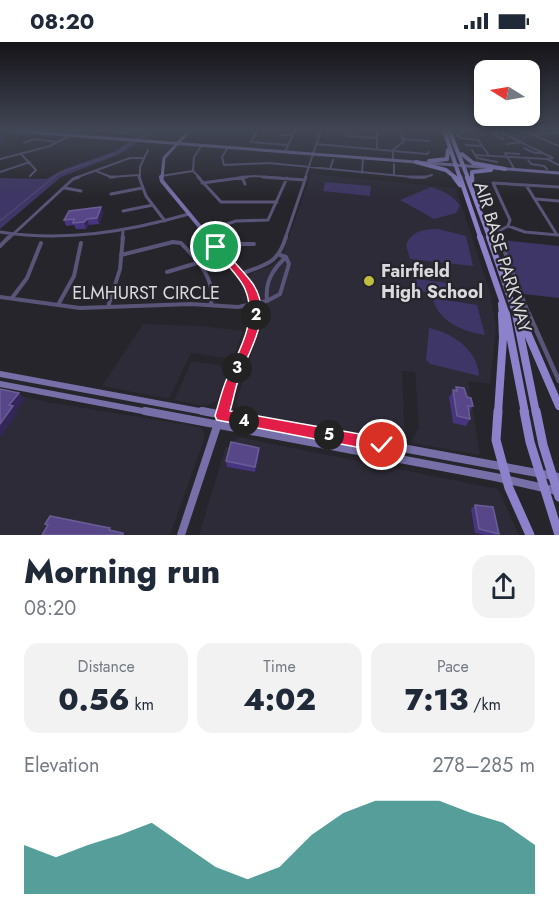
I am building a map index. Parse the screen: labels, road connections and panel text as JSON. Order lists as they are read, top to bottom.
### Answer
{
  "streets": {
    "main road": ["AIR BASE PARKWAY"],
    "street": ["ELMHURST CIRCLE"]
  },
  "places": ["Fairfield High School"],
  "north": "left",
  "page": {
    "status": "08:20",
    "pins": [
      "2",
      "3",
      "4",
      "5"
    ],
    "heading": ["Morning run", "08:20"],
    "stats": [
      ["Distance", "0.56 km"],
      ["Time", "4:02"],
      ["Pace", "7:13 /km"]
    ],
    "chart": ["Elevation", "278–285 m"]
  }
}
